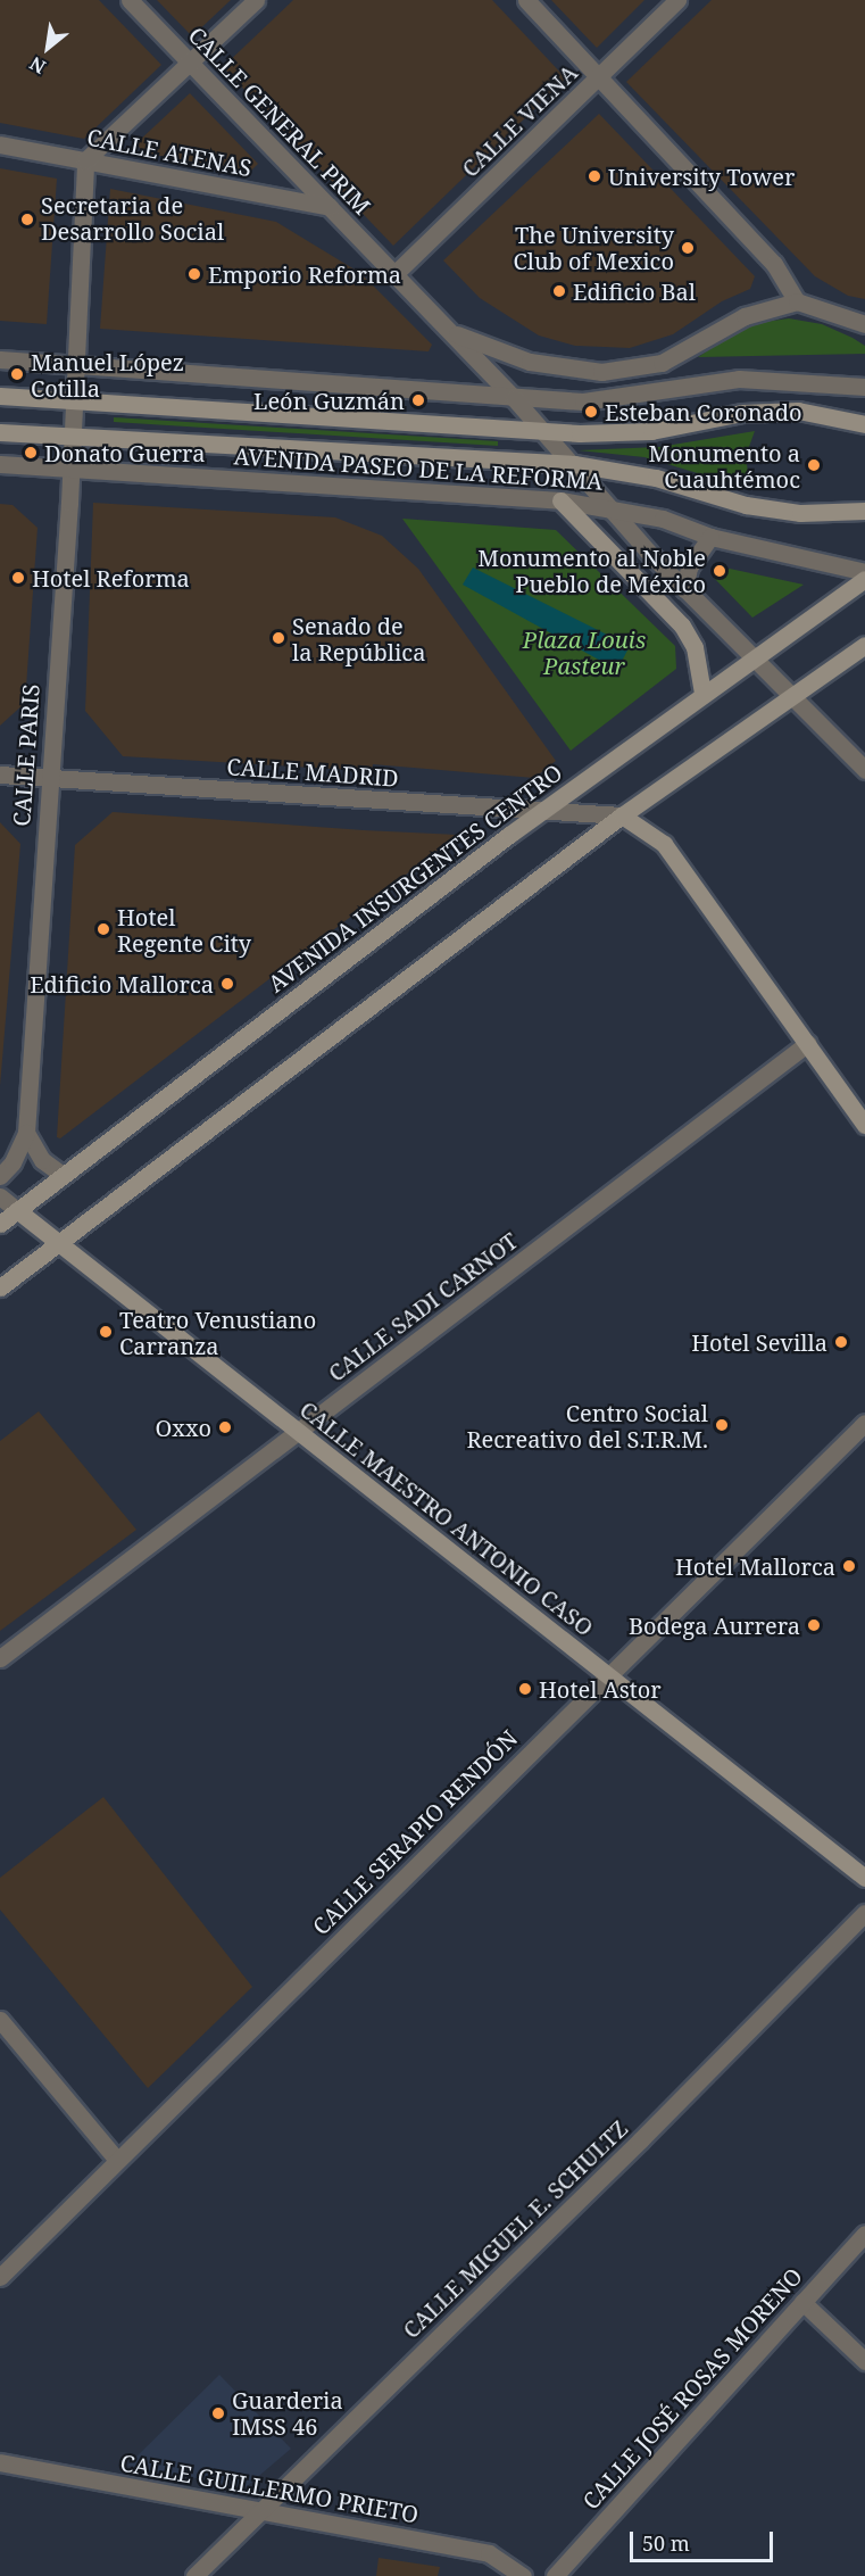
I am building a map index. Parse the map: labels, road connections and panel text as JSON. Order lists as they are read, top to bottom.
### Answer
{
  "streets": {
    "main road": ["AVENIDA PASEO DE LA REFORMA", "AVENIDA INSURGENTES CENTRO", "CALLE MAESTRO ANTONIO CASO"],
    "street": [
      "CALLE GENERAL PRIM",
      "CALLE VIENA",
      "CALLE ATENAS",
      "CALLE PARIS",
      "CALLE MADRID",
      "CALLE SADI CARNOT",
      "CALLE SERAPIO RENDÓN",
      "CALLE MIGUEL E. SCHULTZ",
      "CALLE JOSÉ ROSAS MORENO",
      "CALLE GUILLERMO PRIETO"
    ]
  },
  "crossings": [
    ["CALLE GENERAL PRIM", "CALLE VIENA"],
    ["CALLE GENERAL PRIM", "CALLE ATENAS"],
    ["CALLE GENERAL PRIM", "AVENIDA PASEO DE LA REFORMA"],
    ["CALLE GENERAL PRIM", "AVENIDA INSURGENTES CENTRO"],
    ["CALLE ATENAS", "CALLE PARIS"],
    ["AVENIDA PASEO DE LA REFORMA", "CALLE PARIS"],
    ["CALLE PARIS", "CALLE MADRID"],
    ["CALLE MADRID", "AVENIDA INSURGENTES CENTRO"],
    ["AVENIDA INSURGENTES CENTRO", "CALLE MAESTRO ANTONIO CASO"],
    ["CALLE SADI CARNOT", "CALLE MAESTRO ANTONIO CASO"],
    ["CALLE MAESTRO ANTONIO CASO", "CALLE SERAPIO RENDÓN"],
    ["CALLE MIGUEL E. SCHULTZ", "CALLE GUILLERMO PRIETO"]
  ],
  "parks": ["Plaza Louis Pasteur"],
  "places": [
    "University Tower",
    "Secretaria de Desarrollo Social",
    "The University Club of Mexico",
    "Emporio Reforma",
    "Edificio Bal",
    "Manuel López Cotilla",
    "León Guzmán",
    "Esteban Coronado",
    "Donato Guerra",
    "Monumento a Cuauhtémoc",
    "Monumento al Noble Pueblo de México",
    "Hotel Reforma",
    "Senado de la República",
    "Hotel Regente City",
    "Edificio Mallorca",
    "Teatro Venustiano Carranza",
    "Hotel Sevilla",
    "Centro Social Recreativo del S.T.R.M.",
    "Oxxo",
    "Hotel Mallorca",
    "Bodega Aurrera",
    "Hotel Astor",
    "Guarderia IMSS 46"
  ],
  "scale_bar": "50 m",
  "north": "bottom left"
}
